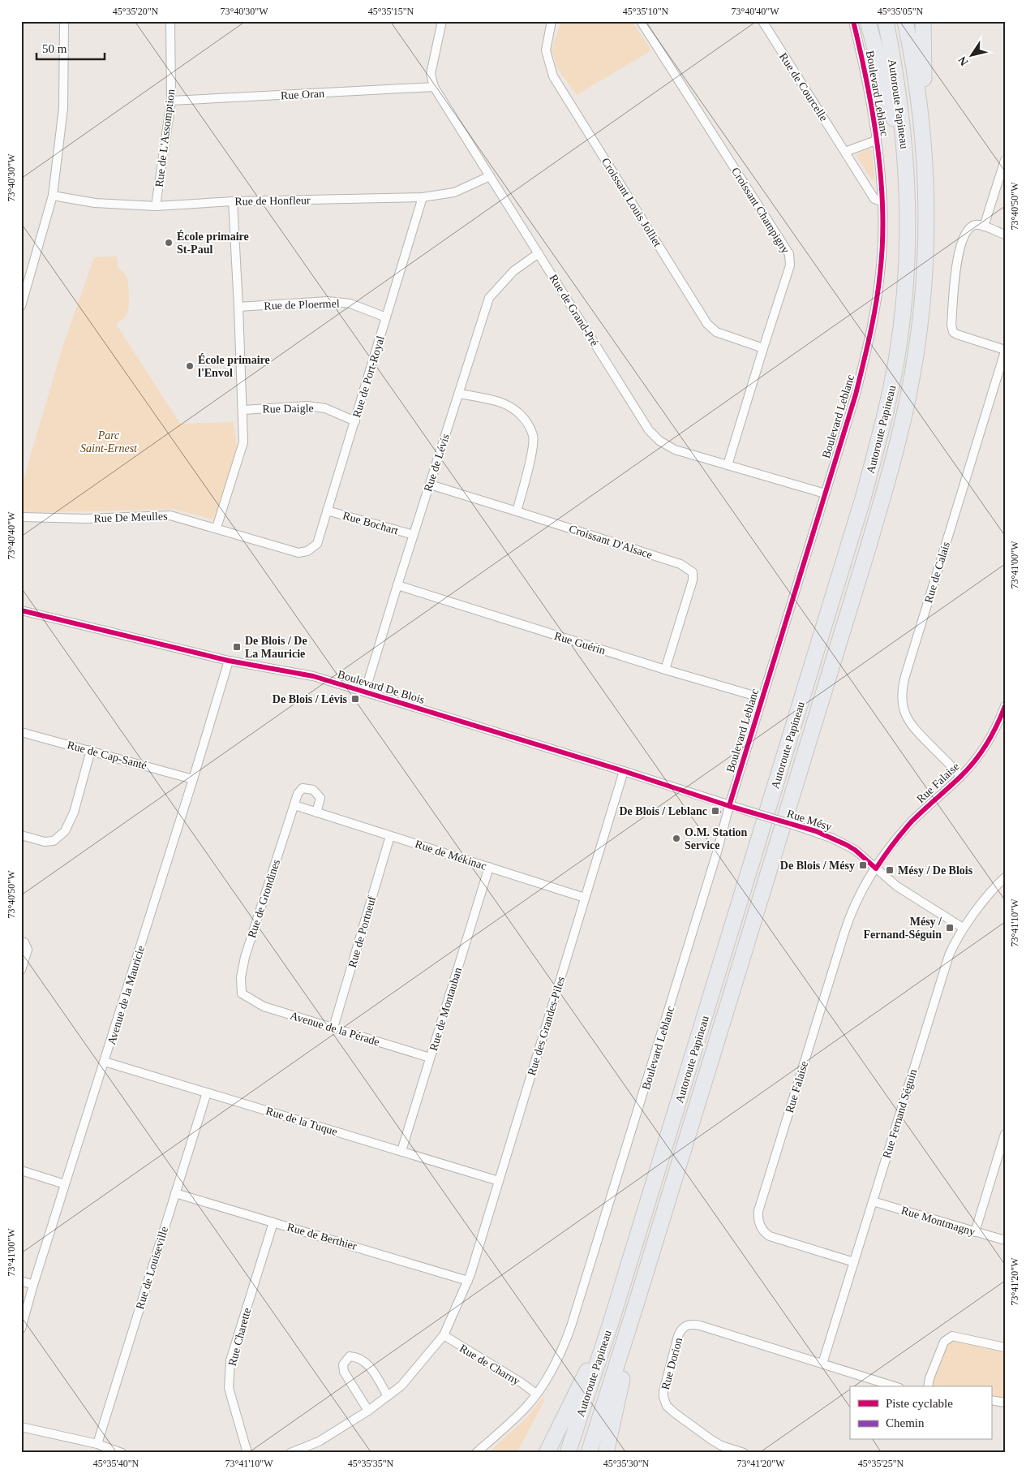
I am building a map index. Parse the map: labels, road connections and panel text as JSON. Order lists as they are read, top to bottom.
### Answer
{
  "streets": {
    "highway": ["Autoroute Papineau"],
    "street": [
      "Rue de Courcelle",
      "Boulevard Leblanc",
      "Rue Oran",
      "Rue de L'Assomption",
      "Rue de Honfleur",
      "Croissant Louis Jolliet",
      "Croissant Champigny",
      "Rue de Ploermel",
      "Rue de Grand-Pré",
      "Rue de Port-Royal",
      "Rue Daigle",
      "Rue de Lévis",
      "Rue De Meulles",
      "Rue Bochart",
      "Croissant D'Alsace",
      "Rue de Calais",
      "Rue Guérin",
      "Boulevard De Blois",
      "Rue de Cap-Santé",
      "Rue Falaise",
      "Rue Mésy",
      "Rue de Mékinac",
      "Rue de Grondines",
      "Rue de Portneuf",
      "Avenue de la Mauricie",
      "Rue de Montauban",
      "Rue des Grandes-Piles",
      "Avenue de la Pérade",
      "Rue Fernand Séguin",
      "Rue de la Tuque",
      "Rue Montmagny",
      "Rue de Berthier",
      "Rue de Louiseville",
      "Rue Charette",
      "Rue Dorion",
      "Rue de Charny"
    ]
  },
  "crossings": [
    ["Rue de Courcelle", "Boulevard Leblanc"],
    ["Boulevard Leblanc", "Rue de Grand-Pré"],
    ["Boulevard Leblanc", "Rue Guérin"],
    ["Boulevard Leblanc", "Boulevard De Blois"],
    ["Boulevard Leblanc", "Rue Mésy"],
    ["Boulevard Leblanc", "Rue de Charny"],
    ["Rue Oran", "Rue de L'Assomption"],
    ["Rue Oran", "Rue de Grand-Pré"],
    ["Rue de L'Assomption", "Rue de Honfleur"],
    ["Rue de Honfleur", "Rue de Grand-Pré"],
    ["Rue de Honfleur", "Rue de Port-Royal"],
    ["Croissant Louis Jolliet", "Croissant Champigny"],
    ["Croissant Champigny", "Rue de Grand-Pré"],
    ["Rue de Ploermel", "Rue de Port-Royal"],
    ["Rue de Grand-Pré", "Rue de Lévis"],
    ["Rue de Port-Royal", "Rue Daigle"],
    ["Rue de Port-Royal", "Rue De Meulles"],
    ["Rue de Port-Royal", "Rue Bochart"],
    ["Rue de Lévis", "Rue Bochart"],
    ["Rue de Lévis", "Croissant D'Alsace"],
    ["Rue de Lévis", "Rue Guérin"],
    ["Rue de Lévis", "Boulevard De Blois"],
    ["Croissant D'Alsace", "Rue Guérin"],
    ["Rue de Calais", "Rue Falaise"],
    ["Boulevard De Blois", "Rue Mésy"],
    ["Boulevard De Blois", "Avenue de la Mauricie"],
    ["Boulevard De Blois", "Rue des Grandes-Piles"],
    ["Rue de Cap-Santé", "Avenue de la Mauricie"],
    ["Rue Falaise", "Rue Mésy"],
    ["Rue Falaise", "Rue Fernand Séguin"],
    ["Rue Mésy", "Rue Fernand Séguin"],
    ["Rue de Mékinac", "Rue de Grondines"],
    ["Rue de Mékinac", "Rue de Portneuf"],
    ["Rue de Mékinac", "Rue de Montauban"],
    ["Rue de Mékinac", "Rue des Grandes-Piles"],
    ["Rue de Grondines", "Avenue de la Pérade"],
    ["Rue de Portneuf", "Avenue de la Pérade"],
    ["Avenue de la Mauricie", "Rue de la Tuque"],
    ["Rue de Montauban", "Avenue de la Pérade"],
    ["Rue de Montauban", "Rue de la Tuque"],
    ["Rue des Grandes-Piles", "Rue de la Tuque"],
    ["Rue des Grandes-Piles", "Rue de Berthier"],
    ["Rue des Grandes-Piles", "Rue de Charny"],
    ["Rue Fernand Séguin", "Rue Montmagny"],
    ["Rue Fernand Séguin", "Rue Dorion"],
    ["Rue de la Tuque", "Rue de Louiseville"],
    ["Rue de Berthier", "Rue de Louiseville"],
    ["Rue de Berthier", "Rue Charette"]
  ],
  "parks": ["Parc Saint-Ernest"],
  "places": {
    "other": ["École primaire St-Paul", "École primaire l'Envol", "O.M. Station Service"],
    "transit": [
      "De Blois / De La Mauricie",
      "De Blois / Lévis",
      "De Blois / Leblanc",
      "De Blois / Mésy",
      "Mésy / De Blois",
      "Mésy / Fernand-Séguin"
    ]
  },
  "legend": ["Piste cyclable", "Chemin"],
  "scale_bar": "50 m",
  "north": "bottom left",
  "coordinates": [
    "45°35'20\"N",
    "73°40'30\"W",
    "45°35'15\"N",
    "45°35'10\"N",
    "73°40'40\"W",
    "45°35'05\"N",
    "73°40'50\"W",
    "73°41'00\"W",
    "73°41'10\"W",
    "73°41'20\"W",
    "45°35'40\"N",
    "45°35'35\"N",
    "45°35'30\"N",
    "45°35'25\"N"
  ]
}
